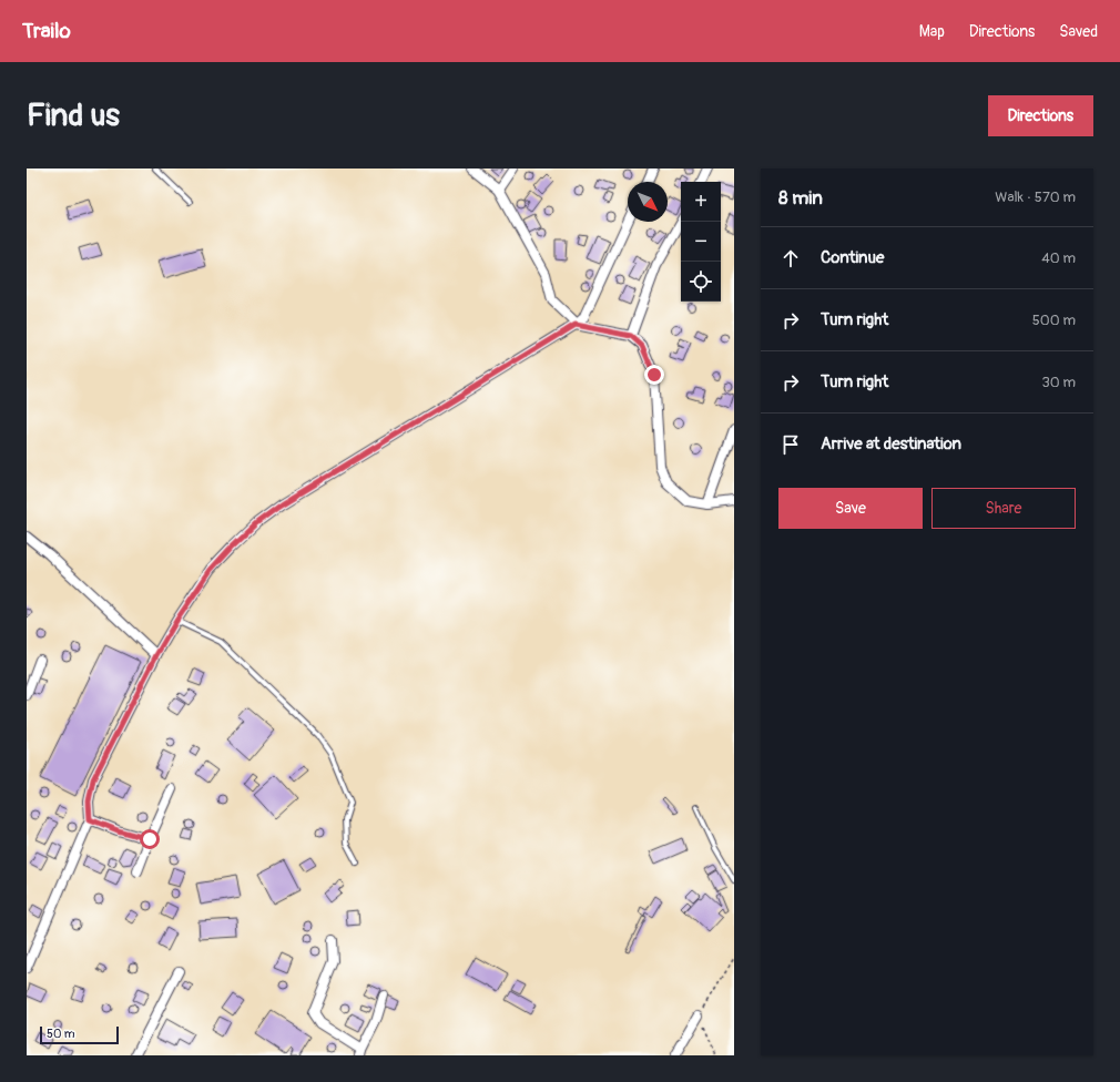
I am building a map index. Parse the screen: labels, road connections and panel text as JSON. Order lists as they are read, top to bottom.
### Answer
{
  "scale_bar": "50 m",
  "north": "bottom right",
  "page": {
    "header": "Trailo",
    "nav": ["Map", "Directions", "Saved"],
    "buttons": [
      "Directions",
      ["Save", "Share"]
    ],
    "title": "Find us",
    "heading": ["8 min", "Walk · 570 m"],
    "map_buttons": ["+", "−"],
    "list": [
      ["Continue", "40 m"],
      ["Turn right", "500 m"],
      ["Turn right", "30 m"],
      "Arrive at destination"
    ],
    "scale": "50 m"
  }
}
